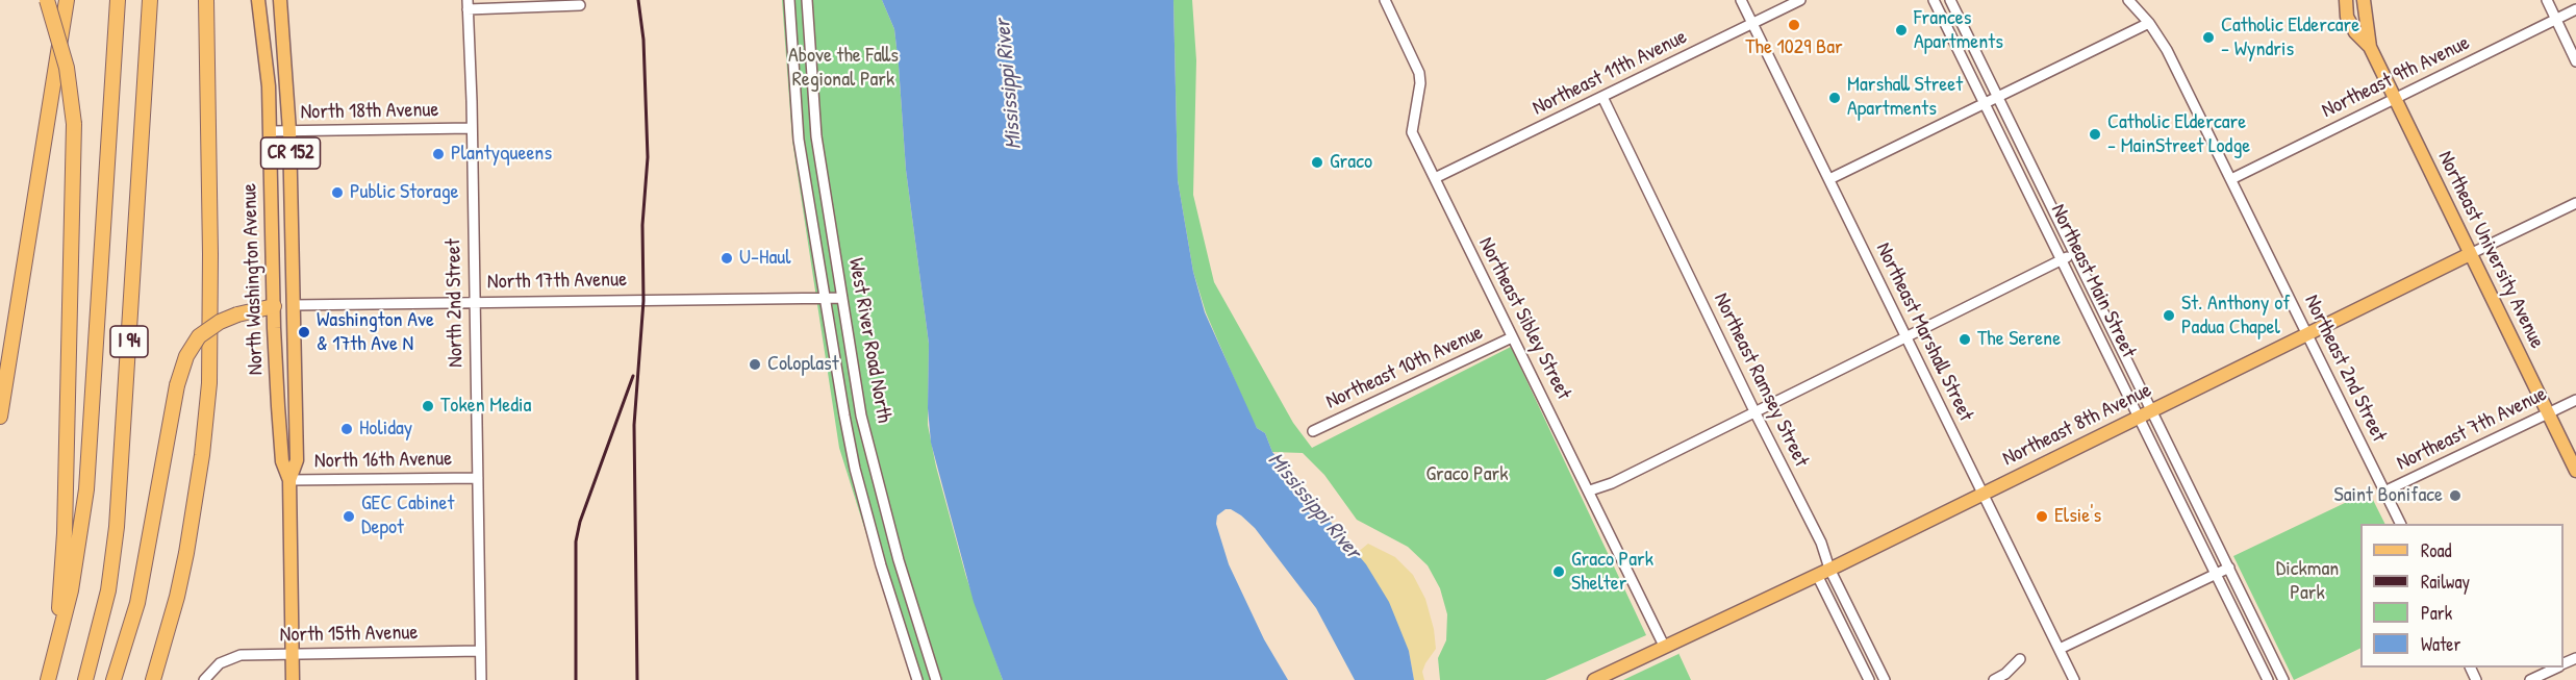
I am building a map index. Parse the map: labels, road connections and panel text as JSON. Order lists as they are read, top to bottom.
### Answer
{
  "streets": {
    "highway": ["I 94"],
    "main road": [
      "CR 152",
      "Northeast University Avenue",
      "North Washington Avenue",
      "North 17th Avenue",
      "Northeast 8th Avenue"
    ],
    "street": [
      "Northeast 11th Avenue",
      "Northeast 9th Avenue",
      "North 18th Avenue",
      "Northeast Main Street",
      "North 2nd Street",
      "Northeast Sibley Street",
      "Northeast Marshall Street",
      "West River Road North",
      "Northeast 10th Avenue",
      "Northeast 2nd Street",
      "Northeast Ramsey Street",
      "Northeast 7th Avenue",
      "North 16th Avenue",
      "North 15th Avenue"
    ]
  },
  "crossings": [
    ["Northeast 11th Avenue", "Northeast Sibley Street"],
    ["Northeast 11th Avenue", "Northeast Marshall Street"],
    ["Northeast 11th Avenue", "Northeast Ramsey Street"],
    ["Northeast 9th Avenue", "Northeast University Avenue"],
    ["Northeast 9th Avenue", "Northeast 2nd Street"],
    ["North 18th Avenue", "North Washington Avenue"],
    ["North 18th Avenue", "North 2nd Street"],
    ["Northeast University Avenue", "Northeast 8th Avenue"],
    ["Northeast University Avenue", "Northeast 7th Avenue"],
    ["North Washington Avenue", "North 17th Avenue"],
    ["North Washington Avenue", "North 16th Avenue"],
    ["North Washington Avenue", "North 15th Avenue"],
    ["North 17th Avenue", "North 2nd Street"],
    ["North 17th Avenue", "West River Road North"],
    ["Northeast Main Street", "Northeast 8th Avenue"],
    ["North 2nd Street", "North 16th Avenue"],
    ["North 2nd Street", "North 15th Avenue"],
    ["Northeast Sibley Street", "Northeast 10th Avenue"],
    ["Northeast Sibley Street", "Northeast 8th Avenue"],
    ["Northeast Marshall Street", "Northeast 8th Avenue"],
    ["Northeast 2nd Street", "Northeast 8th Avenue"],
    ["Northeast 2nd Street", "Northeast 7th Avenue"],
    ["Northeast Ramsey Street", "Northeast 8th Avenue"]
  ],
  "water": ["Mississippi River"],
  "parks": ["Above the Falls Regional Park", "Graco Park", "Dickman Park"],
  "places": [
    "The 1029 Bar",
    "Frances Apartments",
    "Catholic Eldercare - Wyndris",
    "Marshall Street Apartments",
    "Catholic Eldercare - MainStreet Lodge",
    "Plantyqueens",
    "Graco",
    "Public Storage",
    "U-Haul",
    "St. Anthony of Padua Chapel",
    "Washington Ave & 17th Ave N",
    "The Serene",
    "Coloplast",
    "Token Media",
    "Holiday",
    "Saint Boniface",
    "GEC Cabinet Depot",
    "Elsie's",
    "Graco Park Shelter"
  ],
  "legend": [
    "Road",
    "Railway",
    "Park",
    "Water"
  ]
}
